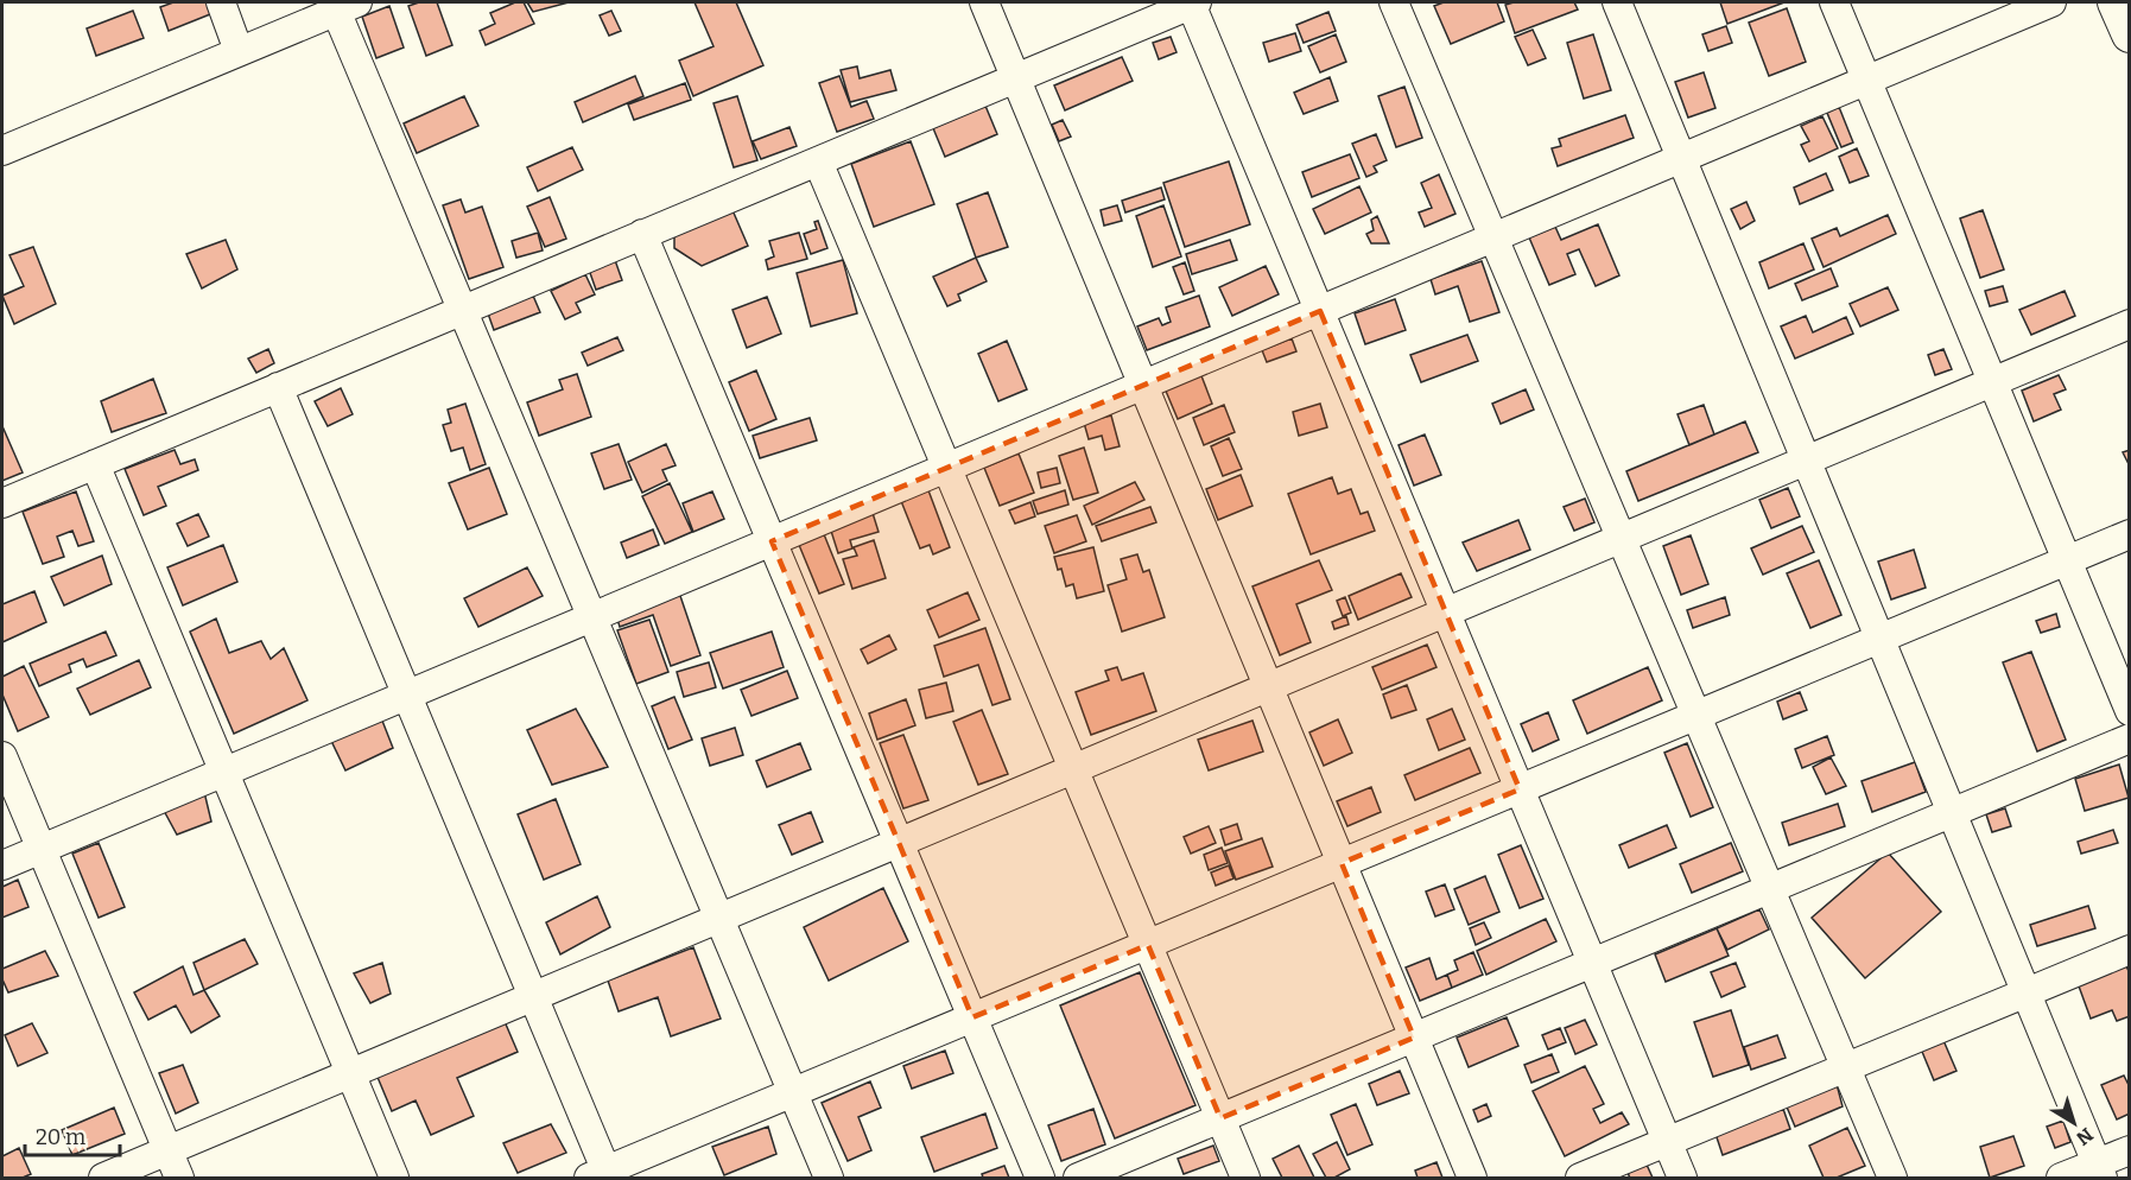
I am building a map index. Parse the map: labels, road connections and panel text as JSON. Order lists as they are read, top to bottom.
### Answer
{
  "scale_bar": "20 m",
  "north": "bottom right"
}
